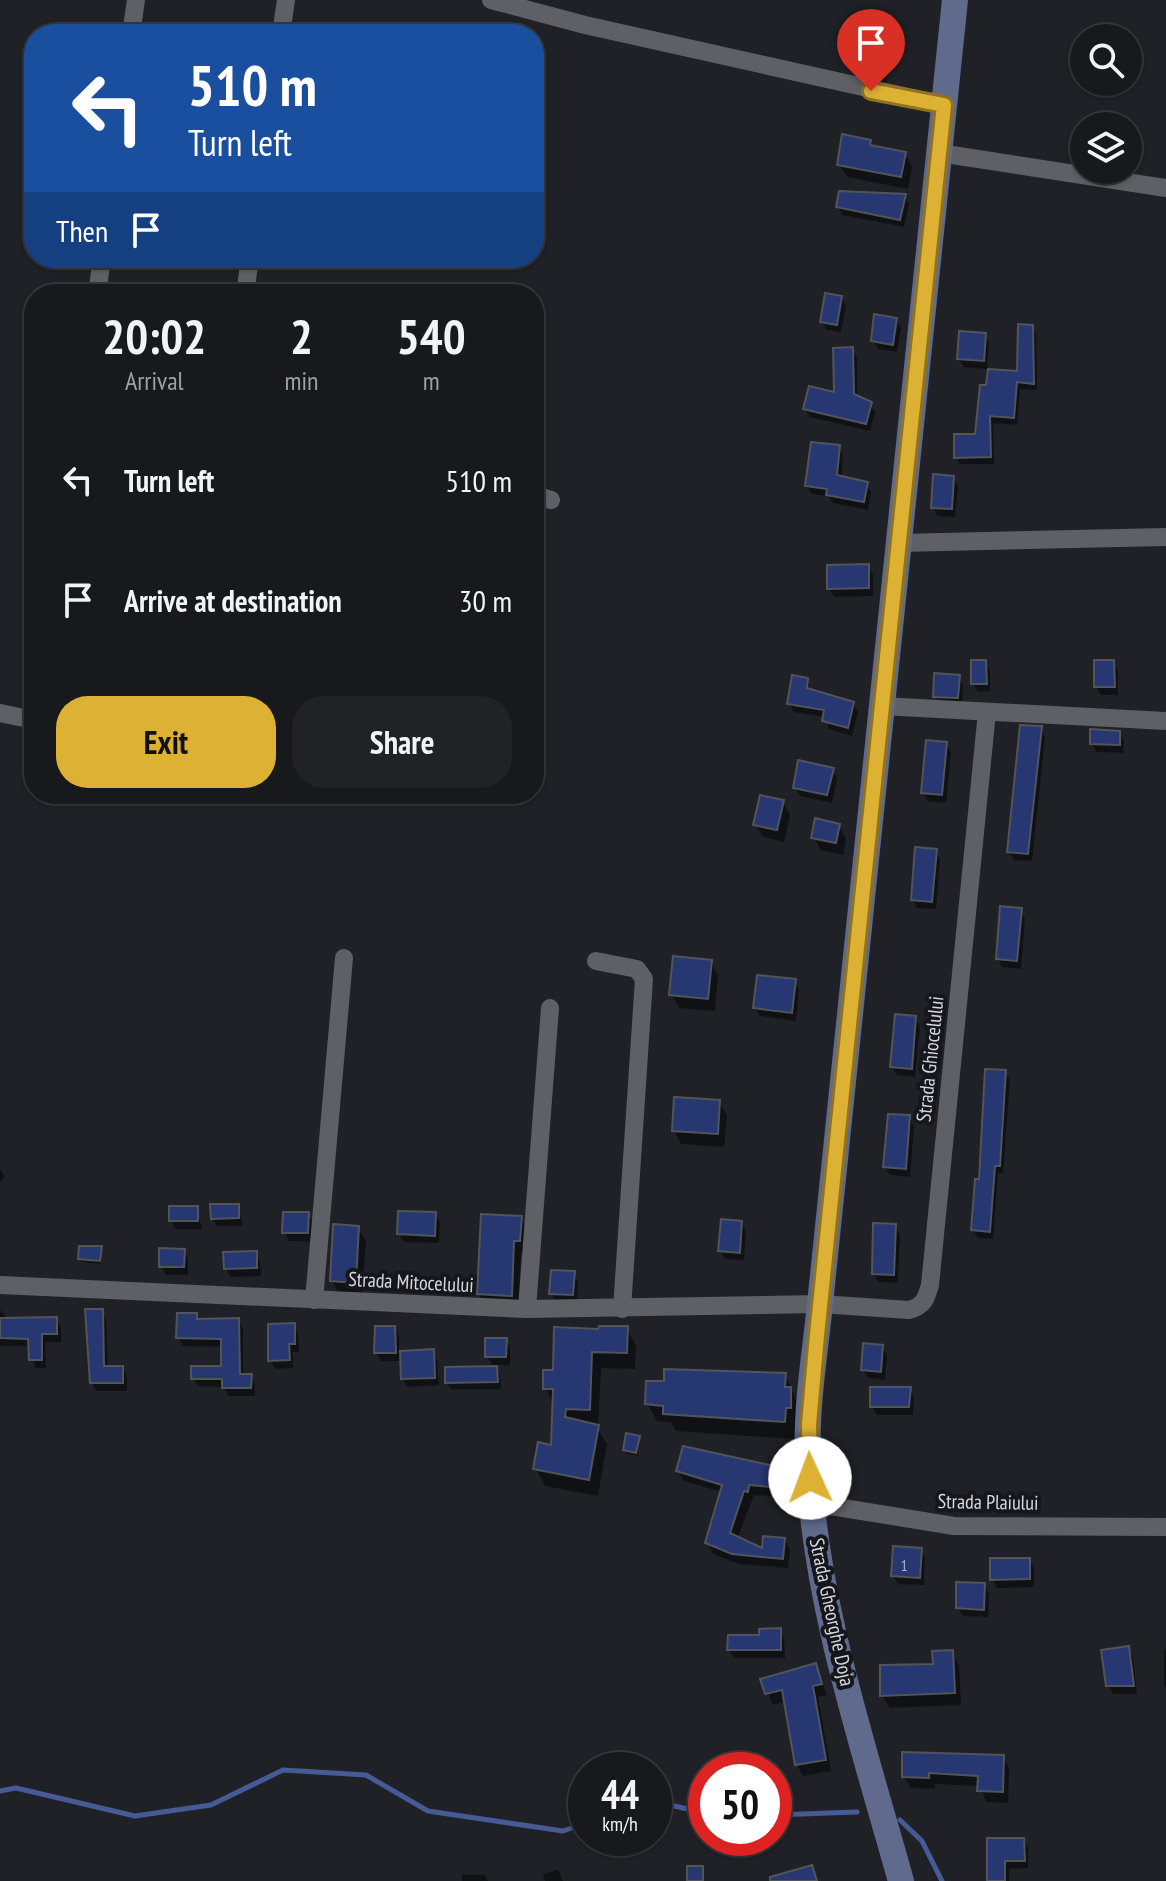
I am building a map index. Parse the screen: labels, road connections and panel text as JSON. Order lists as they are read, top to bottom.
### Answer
{
  "streets": {
    "main road": ["Strada Gheorghe Doja"],
    "street": ["Strada Ghiocelului", "Strada Mitocelului", "Strada Plaiului"]
  },
  "crossings": [
    ["Strada Ghiocelului", "Strada Mitocelului"],
    ["Strada Ghiocelului", "Strada Gheorghe Doja"],
    ["Strada Mitocelului", "Strada Gheorghe Doja"],
    ["Strada Plaiului", "Strada Gheorghe Doja"]
  ],
  "house_numbers": ["1"],
  "page": {
    "turn": ["510 m", "Turn left"],
    "then": "Then",
    "eta": [
      "20:02",
      "Arrival",
      "2",
      "min",
      "540",
      "m"
    ],
    "list": [
      {
        "name": "Turn left",
        "value": "510 m"
      },
      {
        "name": "Arrive at destination",
        "value": "30 m"
      }
    ],
    "buttons": ["Exit", "Share"],
    "speed": "44 km/h",
    "limit": "50"
  }
}
